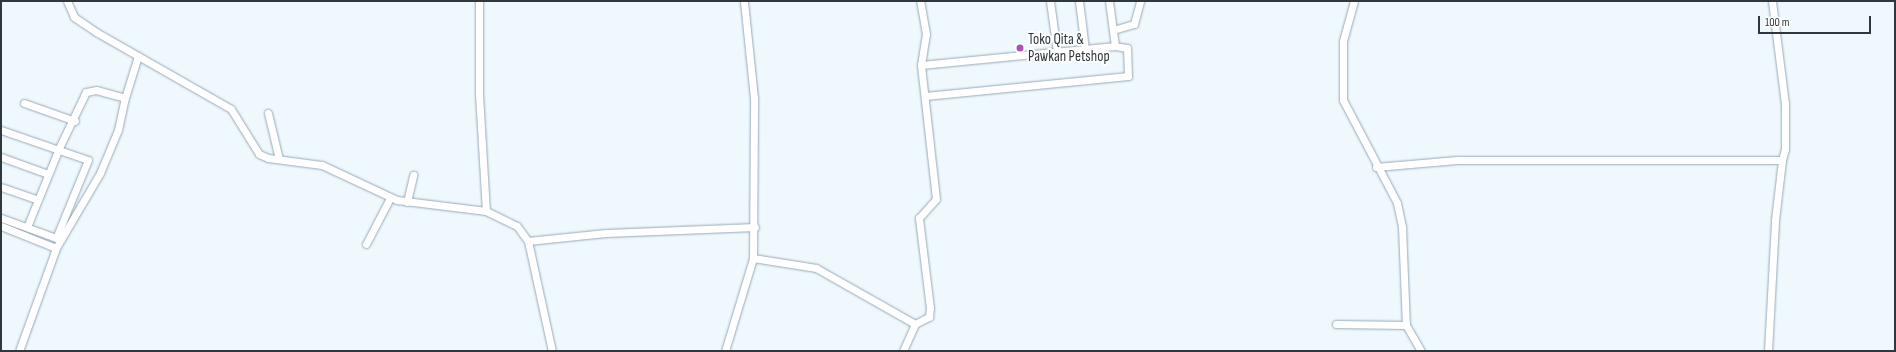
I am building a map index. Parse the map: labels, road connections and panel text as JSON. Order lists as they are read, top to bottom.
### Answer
{
  "places": ["Toko Qita & Pawkan Petshop"],
  "scale_bar": "100 m"
}
